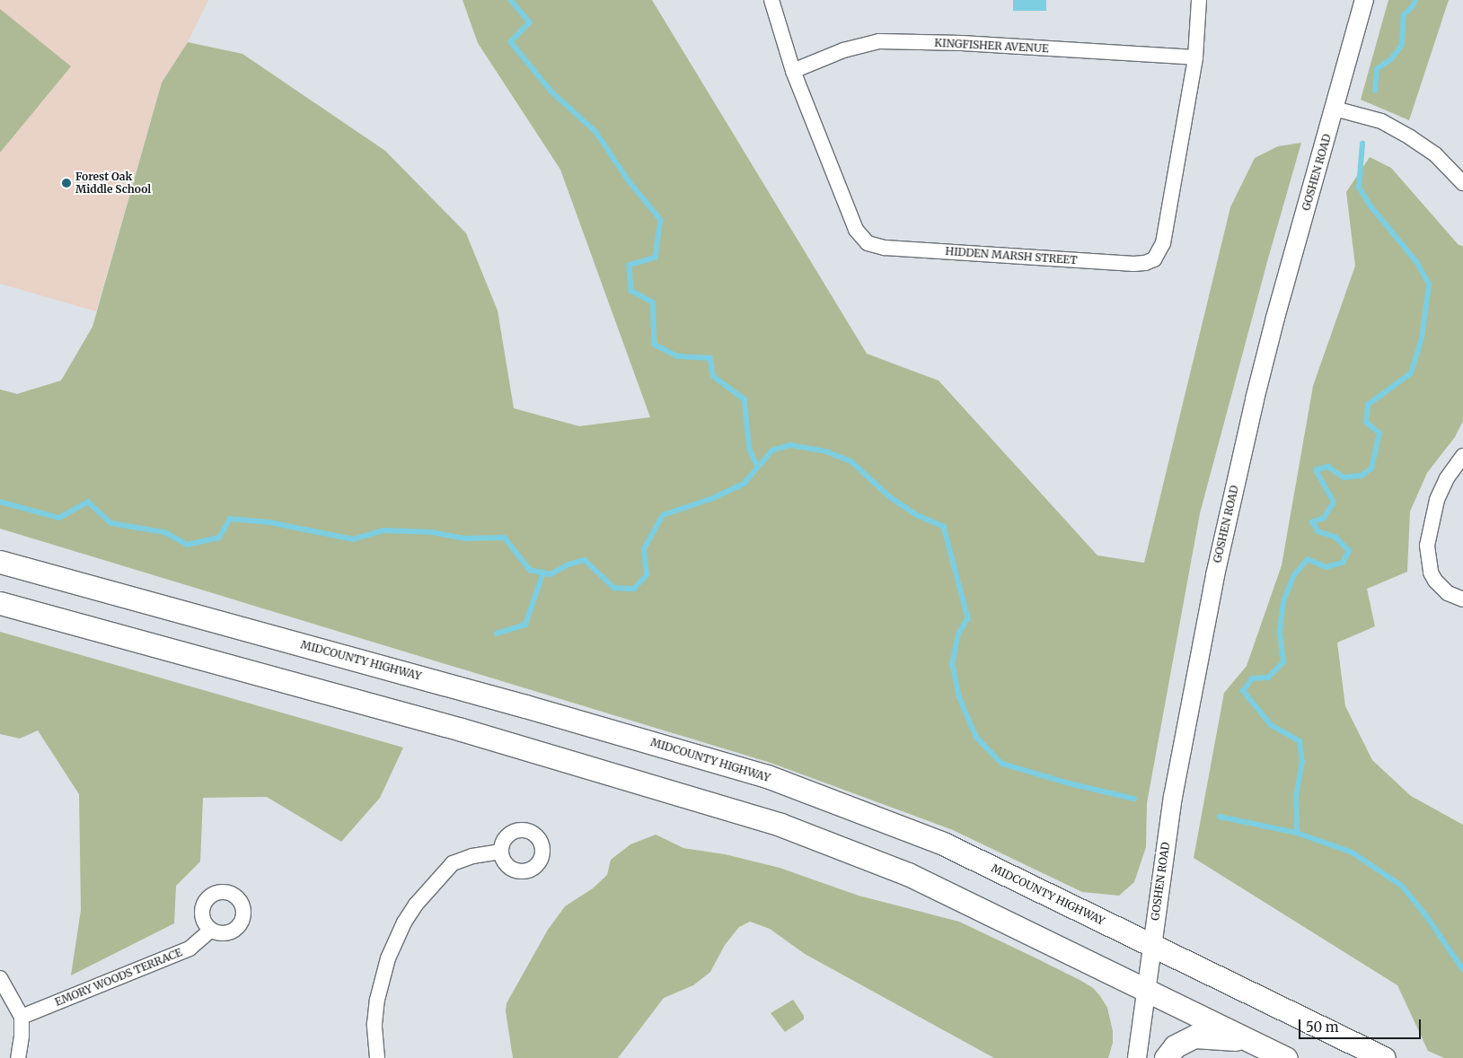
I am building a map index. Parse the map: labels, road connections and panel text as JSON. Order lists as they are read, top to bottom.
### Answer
{
  "streets": {
    "main road": ["MIDCOUNTY HIGHWAY"],
    "street": [
      "KINGFISHER AVENUE",
      "GOSHEN ROAD",
      "HIDDEN MARSH STREET",
      "EMORY WOODS TERRACE"
    ]
  },
  "crossings": [
    ["KINGFISHER AVENUE", "HIDDEN MARSH STREET"],
    ["GOSHEN ROAD", "MIDCOUNTY HIGHWAY"]
  ],
  "places": ["Forest Oak Middle School"],
  "scale_bar": "50 m"
}
